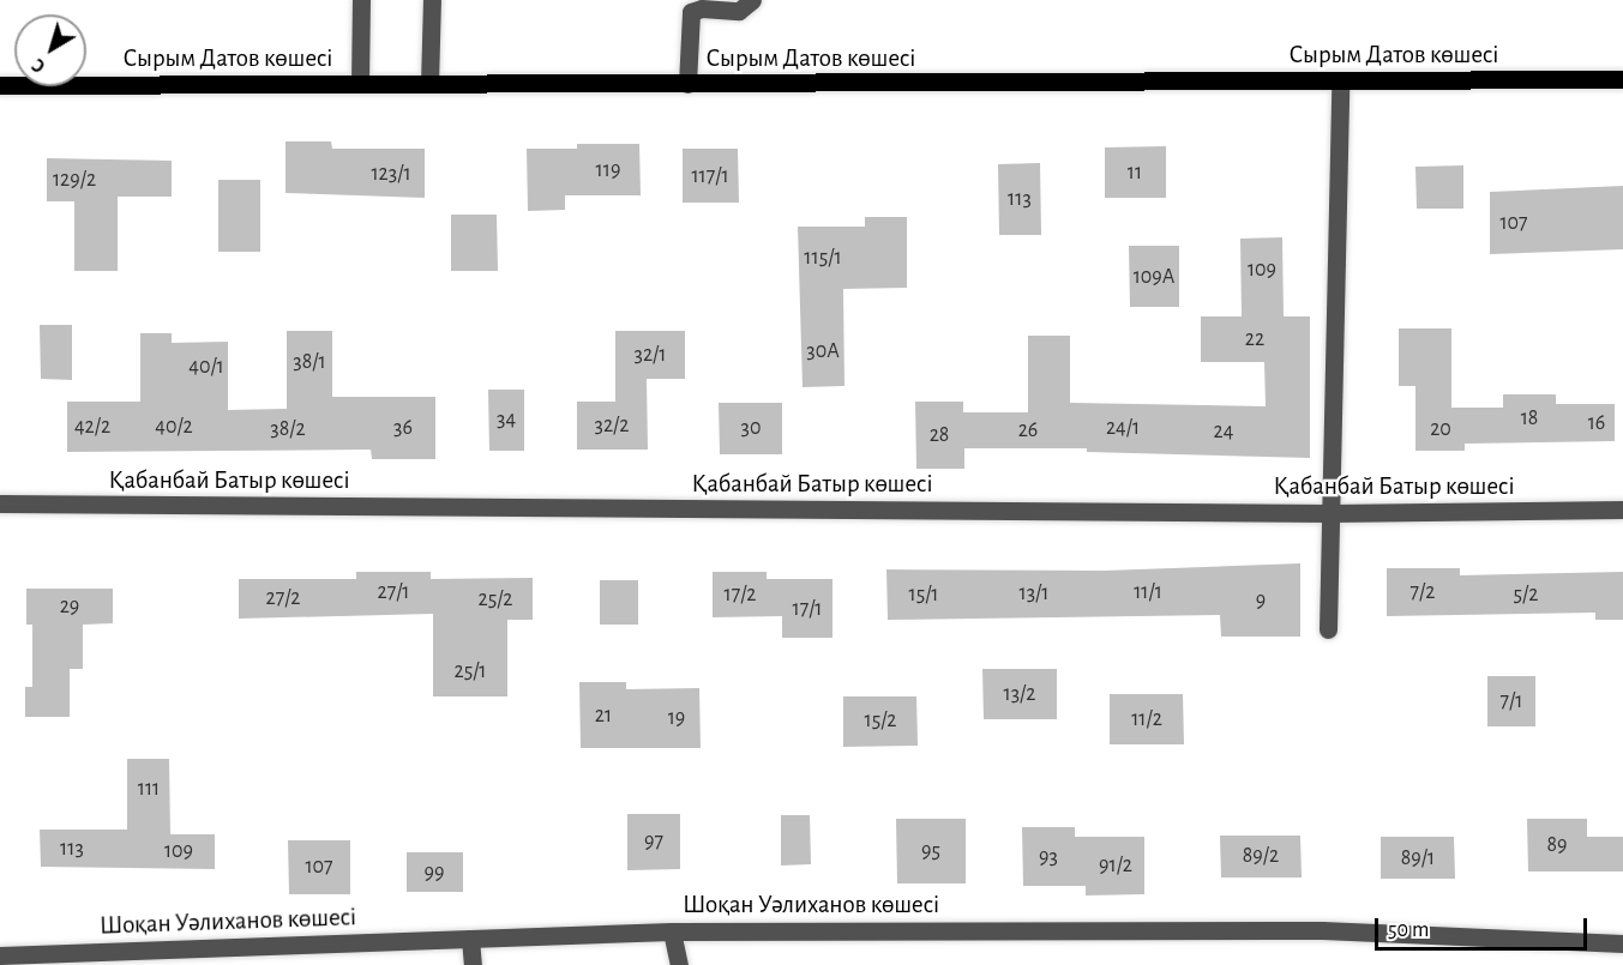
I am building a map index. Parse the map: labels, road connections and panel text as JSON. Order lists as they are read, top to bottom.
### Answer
{
  "streets": {
    "main road": ["Сырым Датов көшесі"],
    "street": ["Қабанбай Батыр көшесі", "Шоқан Уәлиханов көшесі"]
  },
  "house_numbers": [
    "119",
    "11",
    "123/1",
    "117/1",
    "129/2",
    "113",
    "107",
    "115/1",
    "109",
    "109А",
    "22",
    "30А",
    "32/1",
    "38/1",
    "40/1",
    "18",
    "34",
    "16",
    "32/2",
    "42/2",
    "40/2",
    "36",
    "30",
    "24/1",
    "38/2",
    "20",
    "26",
    "24",
    "28",
    "27/1",
    "11/1",
    "7/2",
    "13/1",
    "17/2",
    "15/1",
    "5/2",
    "27/2",
    "25/2",
    "9",
    "29",
    "17/1",
    "25/1",
    "13/2",
    "7/1",
    "21",
    "19",
    "11/2",
    "15/2",
    "111",
    "97",
    "89",
    "113",
    "109",
    "95",
    "89/2",
    "93",
    "89/1",
    "91/2",
    "107",
    "99"
  ],
  "scale_bar": "50 m",
  "north": "bottom left"
}
